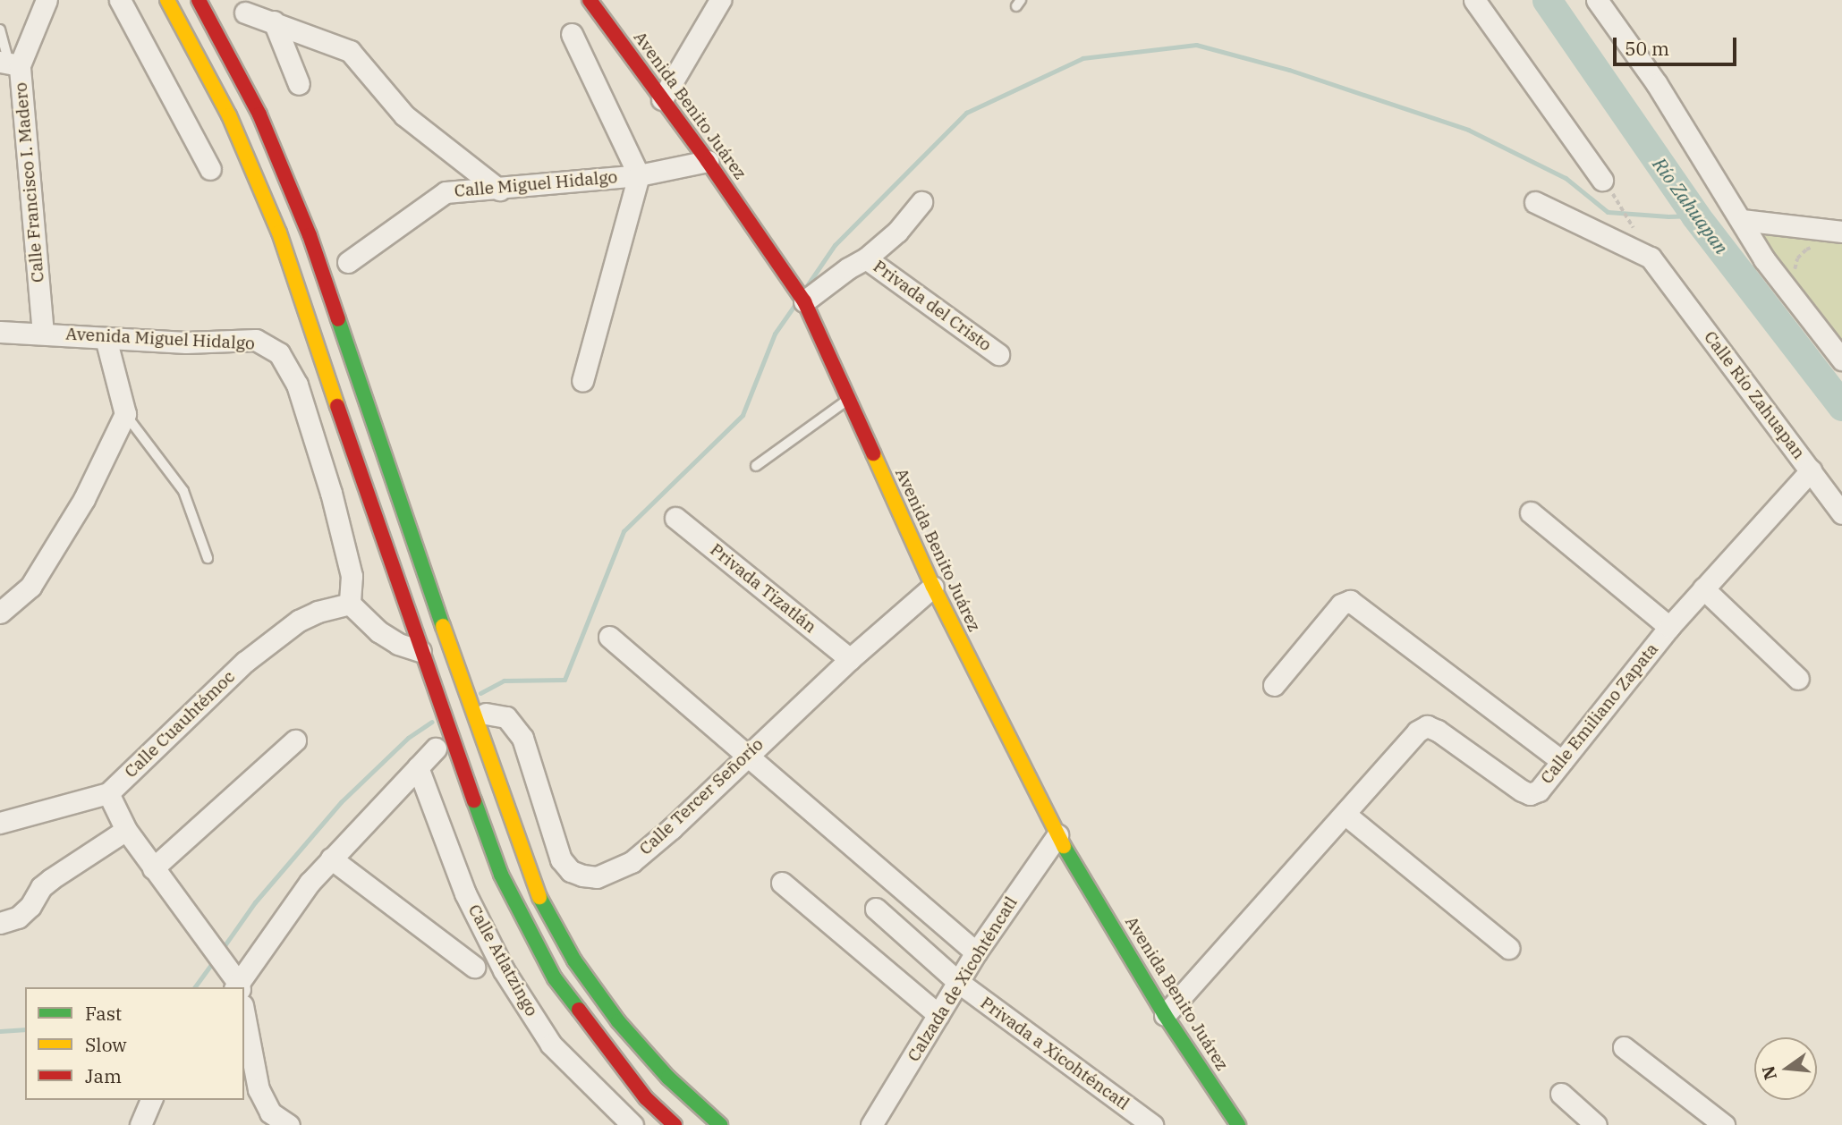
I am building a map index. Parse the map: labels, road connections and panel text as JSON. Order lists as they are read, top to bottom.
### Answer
{
  "streets": {
    "main road": ["Avenida Benito Juárez"],
    "street": [
      "Calle Francisco I. Madero",
      "Calle Miguel Hidalgo",
      "Privada del Cristo",
      "Avenida Miguel Hidalgo",
      "Calle Río Zahuapan",
      "Privada Tizatlán",
      "Calle Emiliano Zapata",
      "Calle Cuauhtémoc",
      "Calle Tercer Señorío",
      "Calle Atlatzingo",
      "Calzada de Xicohténcatl",
      "Privada a Xicohténcatl"
    ]
  },
  "crossings": [
    ["Avenida Benito Juárez", "Calle Miguel Hidalgo"],
    ["Avenida Benito Juárez", "Privada del Cristo"],
    ["Avenida Benito Juárez", "Calle Emiliano Zapata"],
    ["Avenida Benito Juárez", "Calle Tercer Señorío"],
    ["Avenida Benito Juárez", "Calzada de Xicohténcatl"],
    ["Calle Francisco I. Madero", "Avenida Miguel Hidalgo"],
    ["Avenida Miguel Hidalgo", "Calle Cuauhtémoc"],
    ["Calle Río Zahuapan", "Calle Emiliano Zapata"],
    ["Privada Tizatlán", "Calle Tercer Señorío"],
    ["Calzada de Xicohténcatl", "Privada a Xicohténcatl"]
  ],
  "water": ["Río Zahuapan"],
  "legend": ["Fast", "Slow", "Jam"],
  "scale_bar": "50 m",
  "north": "left"
}
